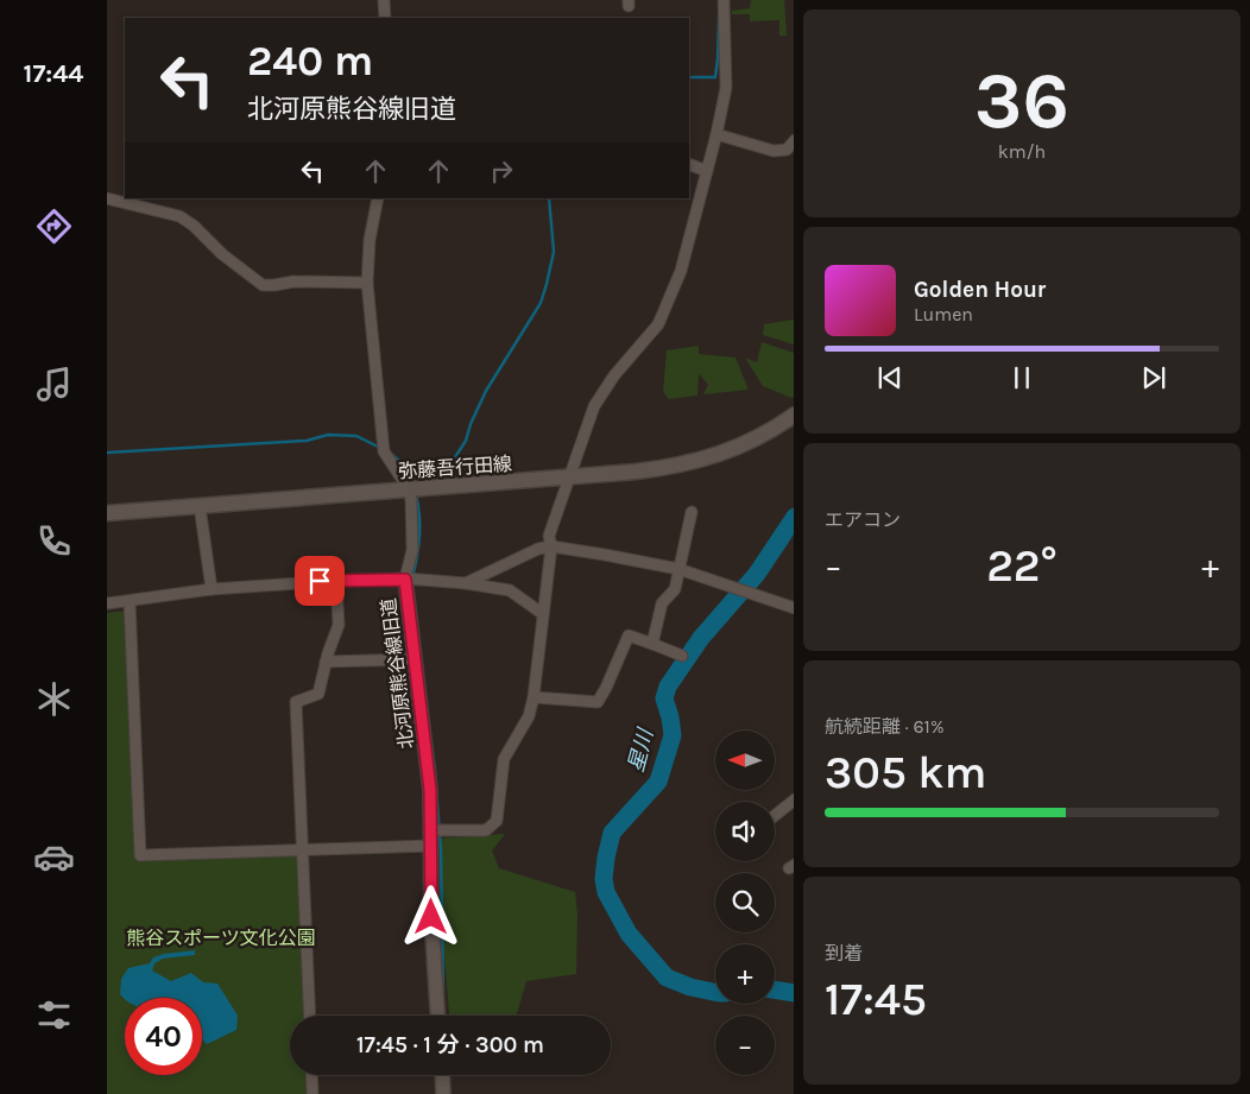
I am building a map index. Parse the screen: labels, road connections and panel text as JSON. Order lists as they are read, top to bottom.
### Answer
{
  "streets": {
    "main road": ["弥藤吾行田線"],
    "street": ["北河原熊谷線旧道"]
  },
  "water": ["星川"],
  "parks": ["熊谷スポーツ文化公園"],
  "north": "left",
  "page": {
    "tabs": "17:44",
    "tile": [
      ["36", "km/h"],
      "エアコン",
      ["航続距離 · 61%", "305 km"],
      ["到着", "17:45"]
    ],
    "turn": ["240 m", "北河原熊谷線旧道"],
    "song": ["Golden Hour", "Lumen"],
    "heat": ["−", "22°", "+"],
    "map_buttons": ["+", "−"],
    "limit": "40",
    "trip": "17:45 · 1 分 · 300 m"
  }
}
